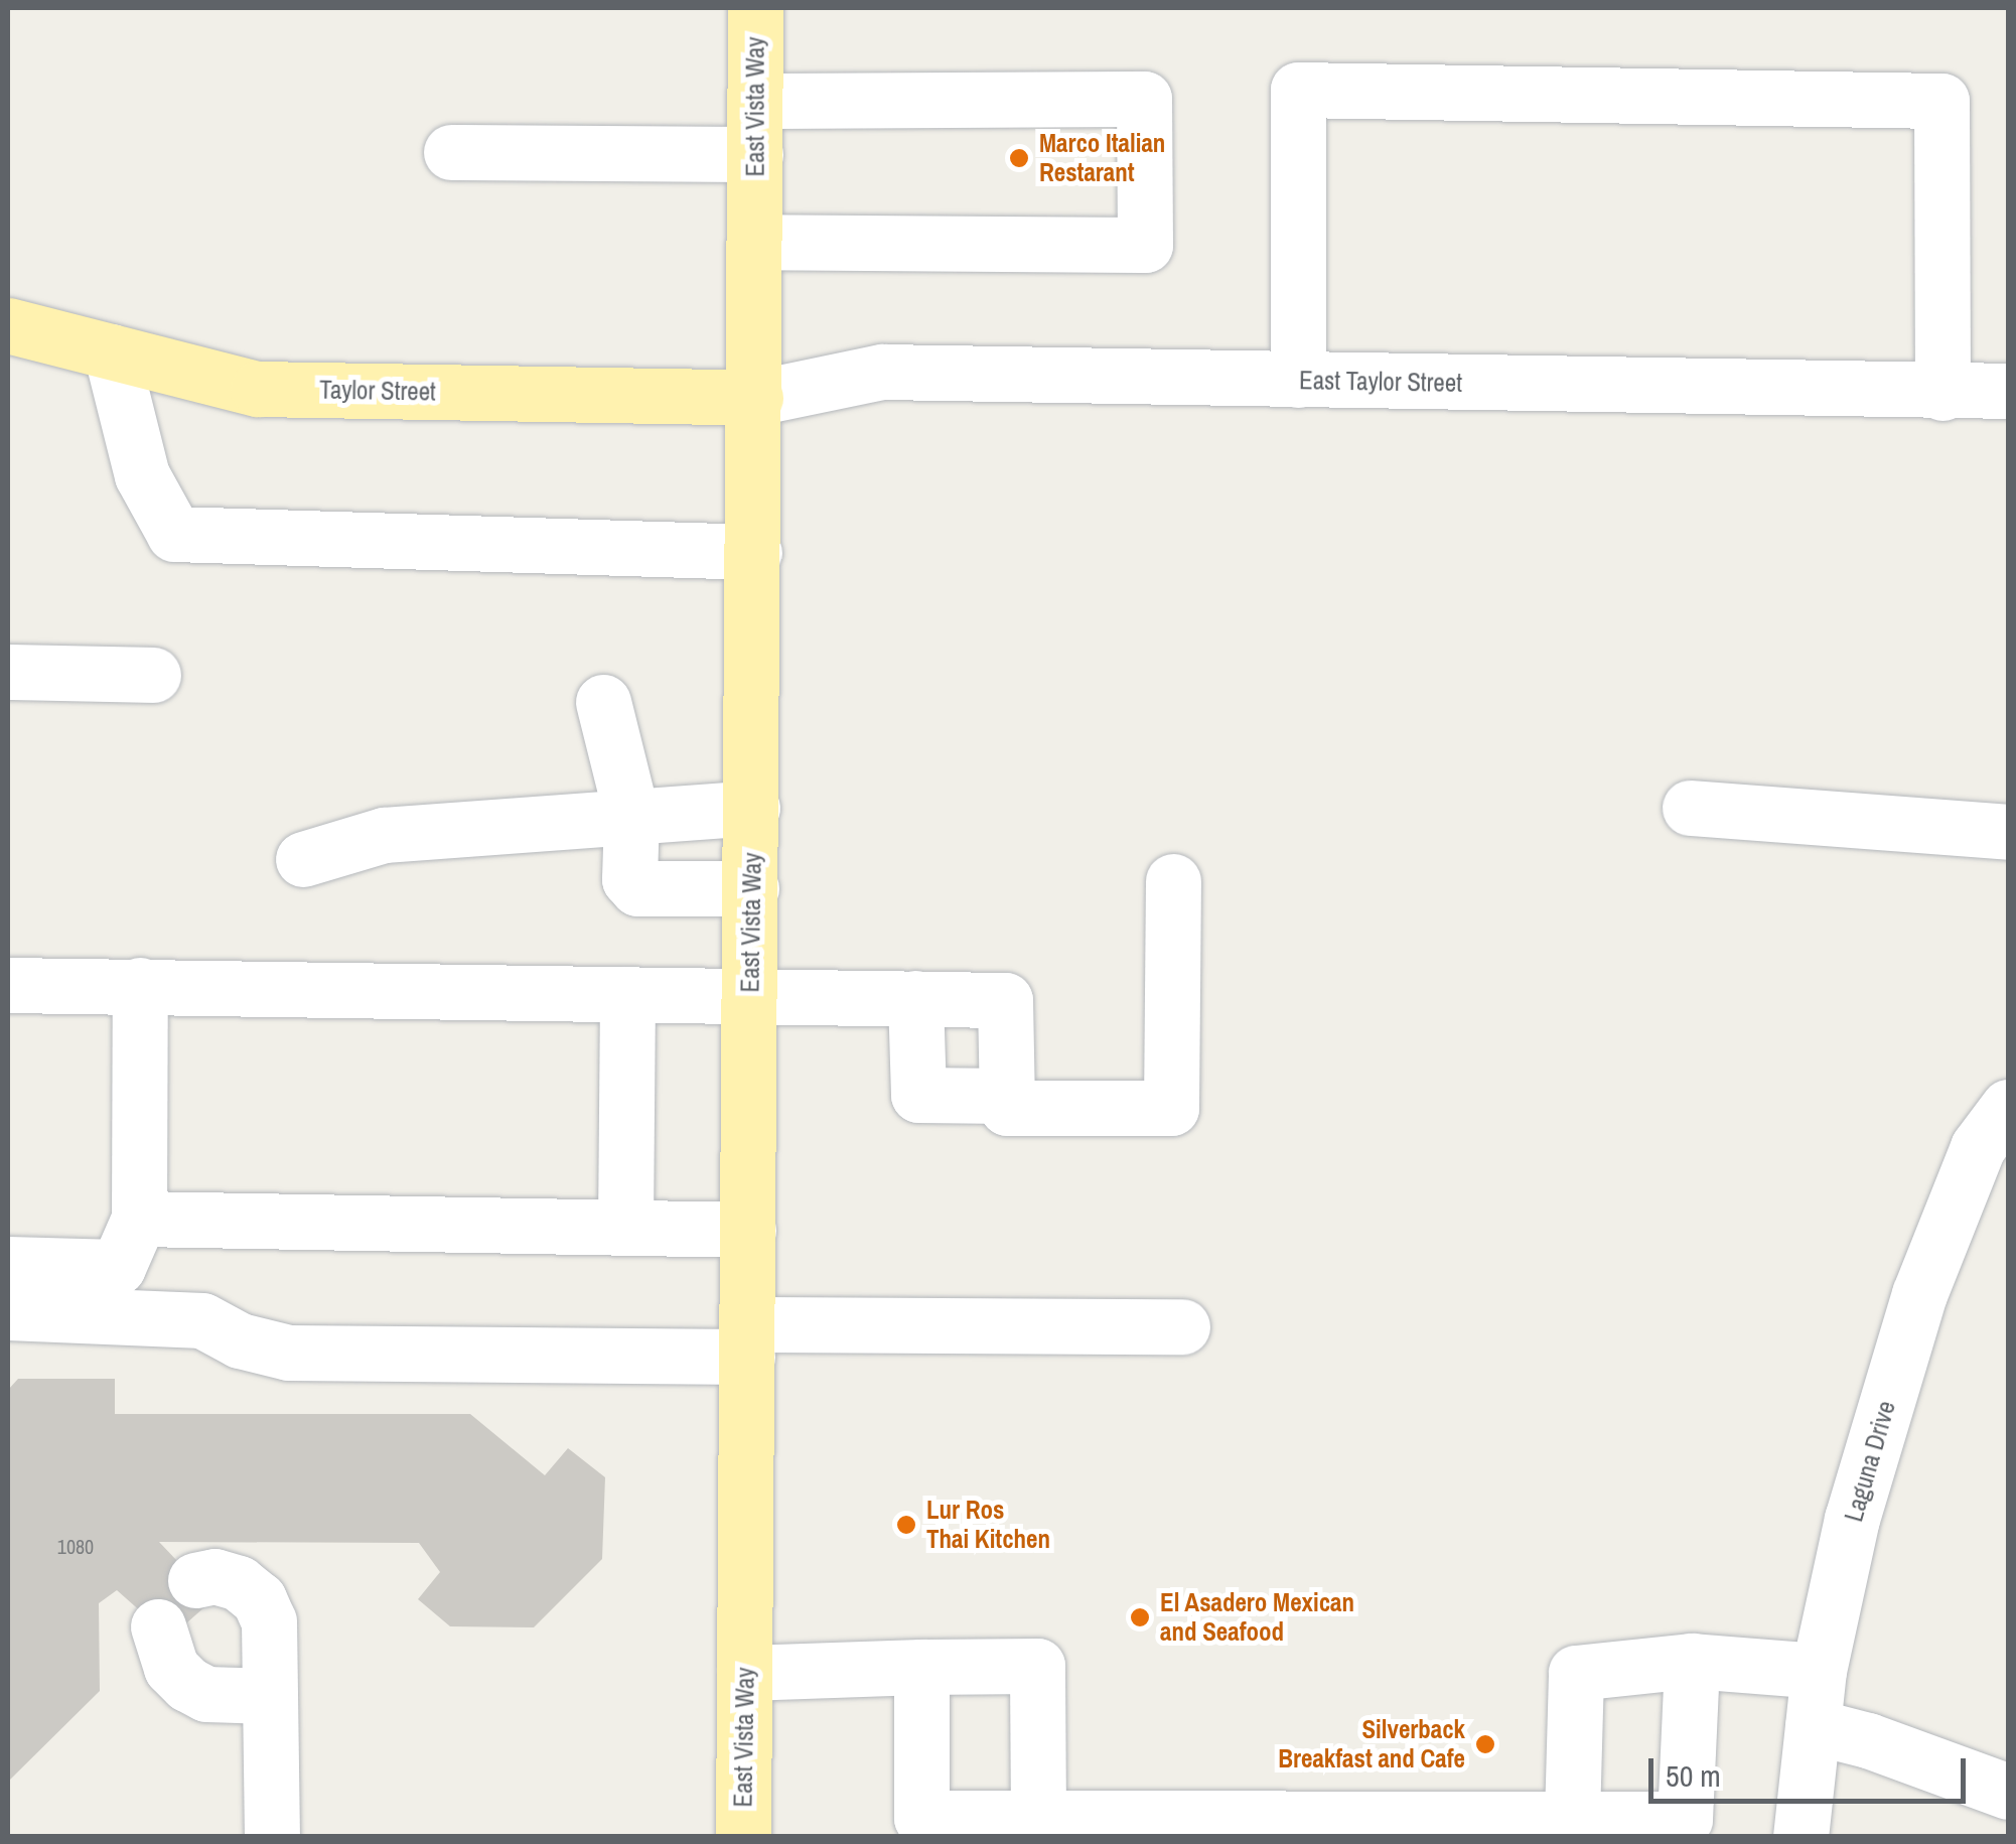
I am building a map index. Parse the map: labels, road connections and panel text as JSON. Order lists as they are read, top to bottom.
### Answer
{
  "streets": {
    "main road": ["East Vista Way", "Taylor Street"],
    "street": ["East Taylor Street", "Laguna Drive"]
  },
  "crossings": [
    ["East Vista Way", "East Taylor Street"],
    ["East Vista Way", "Taylor Street"],
    ["East Taylor Street", "Taylor Street"]
  ],
  "places": [
    "Marco Italian Restarant",
    "Lur Ros Thai Kitchen",
    "El Asadero Mexican and Seafood",
    "Silverback Breakfast and Cafe"
  ],
  "house_numbers": ["1080"],
  "scale_bar": "50 m"
}
